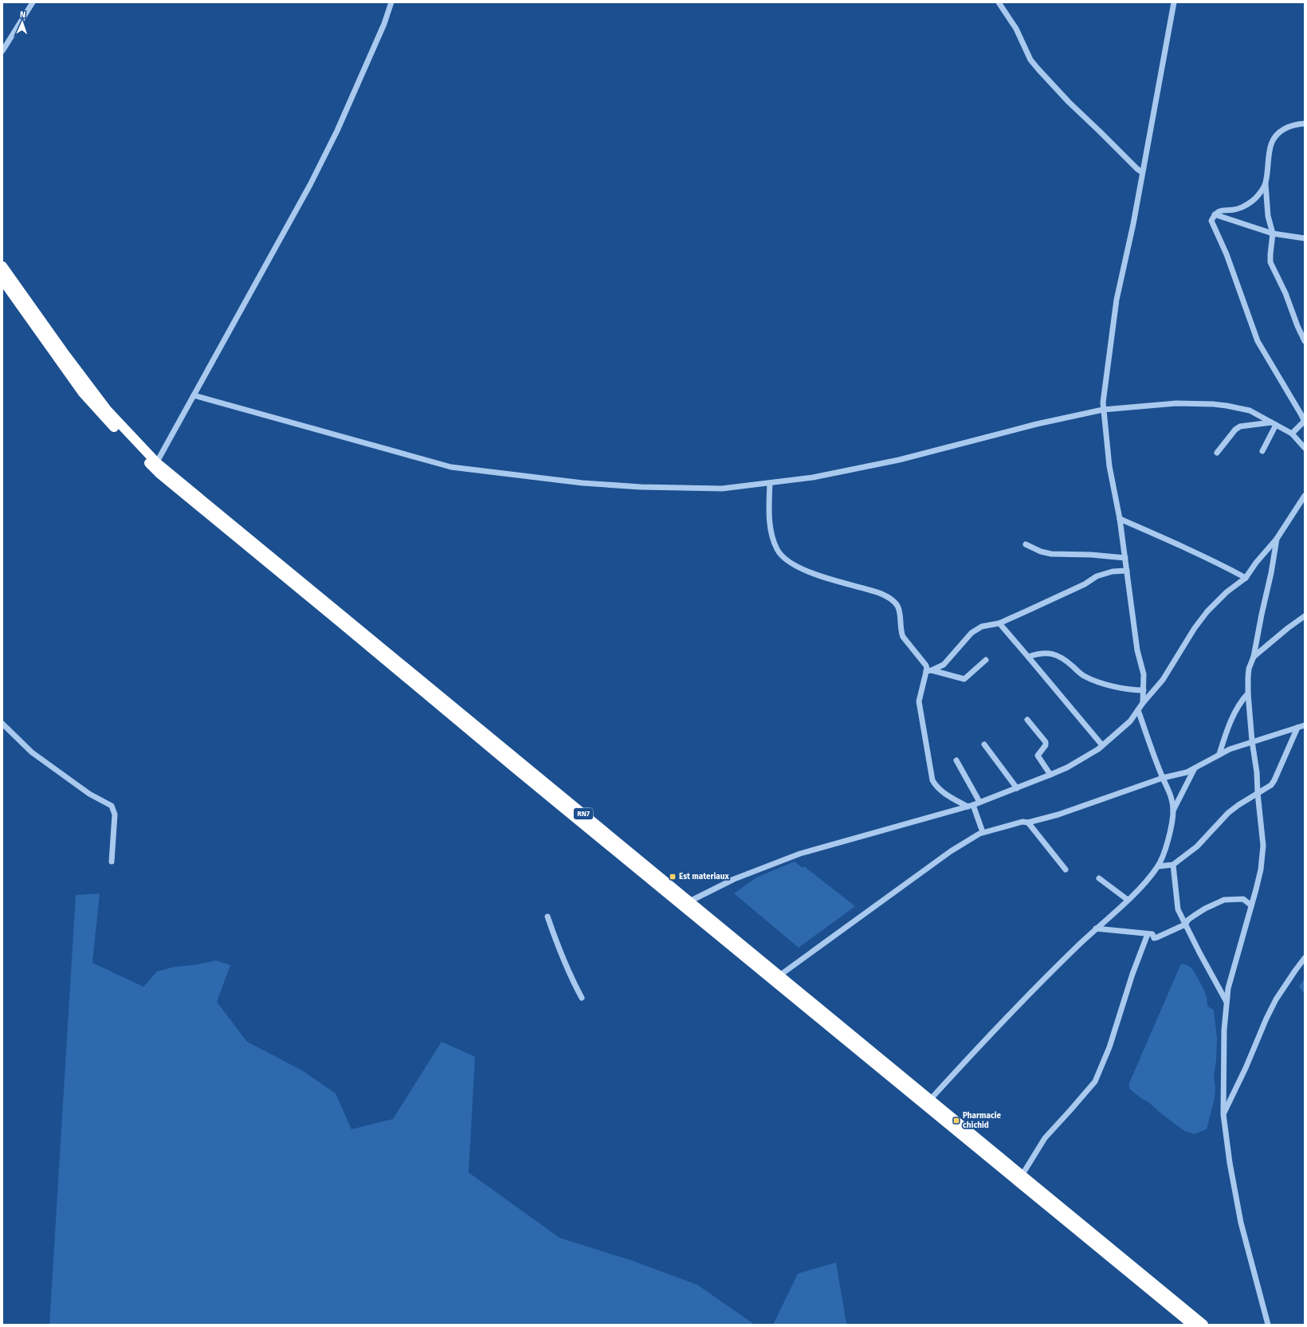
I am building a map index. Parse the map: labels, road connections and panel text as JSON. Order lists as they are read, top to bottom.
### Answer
{
  "streets": {
    "highway": ["RN7"]
  },
  "places": {
    "transit": ["Est materiaux", "Pharmacie chichid"]
  },
  "north": "top"
}
